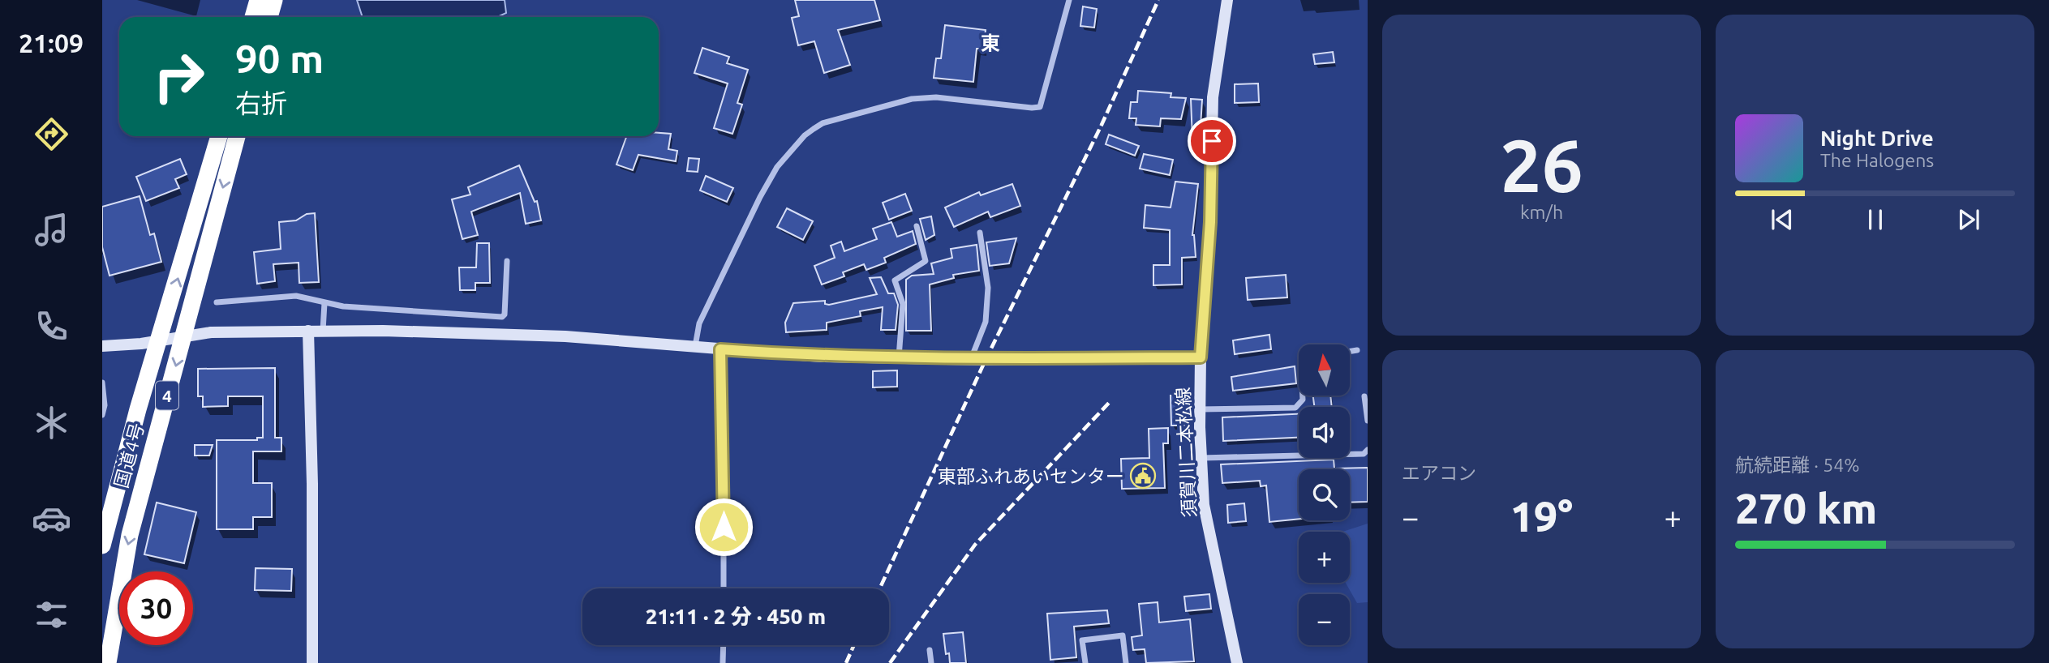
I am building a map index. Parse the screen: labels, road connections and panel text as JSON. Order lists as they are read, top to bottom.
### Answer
{
  "streets": {
    "highway": ["4", "国道4号"],
    "street": ["須賀川二本松線"]
  },
  "districts": ["東"],
  "places": {
    "public building": ["東部ふれあいセンター"]
  },
  "north": "top",
  "page": {
    "tabs": "21:09",
    "tile": [
      ["26", "km/h"],
      "エアコン",
      ["航続距離 · 54%", "270 km"]
    ],
    "turn": ["90 m", "右折"],
    "song": ["Night Drive", "The Halogens"],
    "map_buttons": ["+", "−"],
    "heat": ["−", "19°", "+"],
    "limit": "30",
    "trip": "21:11 · 2 分 · 450 m"
  }
}
